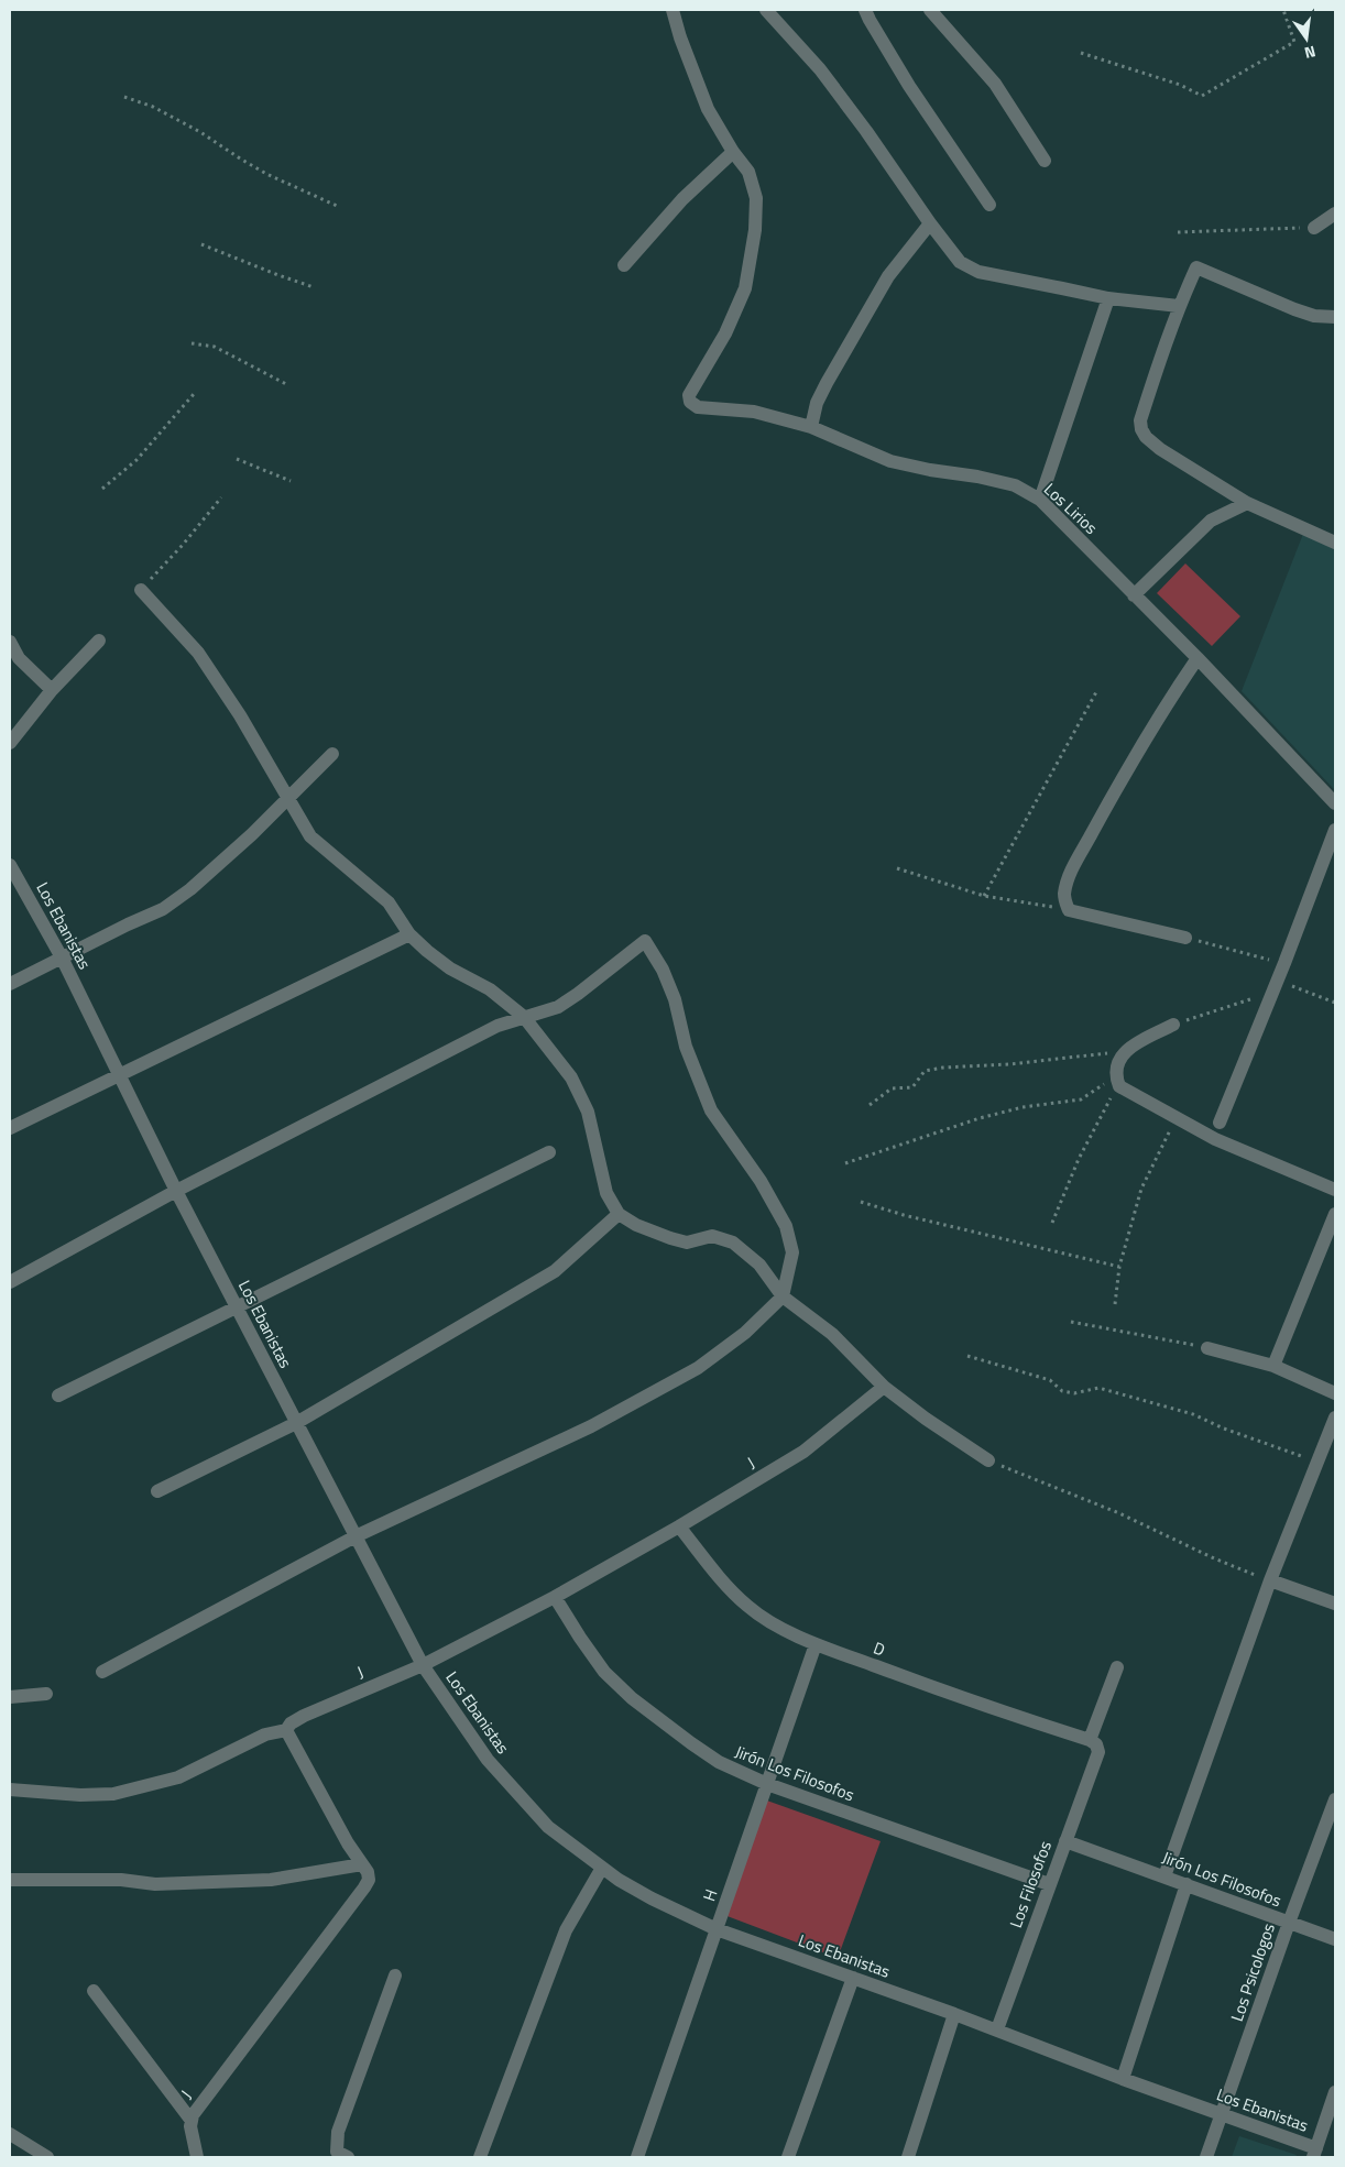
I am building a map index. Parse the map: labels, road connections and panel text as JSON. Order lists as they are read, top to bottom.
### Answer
{
  "streets": {
    "street": [
      "Los Lirios",
      "Los Ebanistas",
      "J",
      "D",
      "Jirón Los Filosofos",
      "Los Filosofos",
      "H",
      "Los Psicologos"
    ]
  },
  "crossings": [
    ["Los Ebanistas", "J"],
    ["Los Ebanistas", "Los Filosofos"],
    ["Los Ebanistas", "H"],
    ["Los Ebanistas", "Los Psicologos"],
    ["J", "D"],
    ["J", "Jirón Los Filosofos"],
    ["D", "Los Filosofos"],
    ["D", "H"],
    ["Jirón Los Filosofos", "Los Filosofos"],
    ["Jirón Los Filosofos", "H"],
    ["Jirón Los Filosofos", "Los Psicologos"]
  ],
  "north": "bottom"
}
